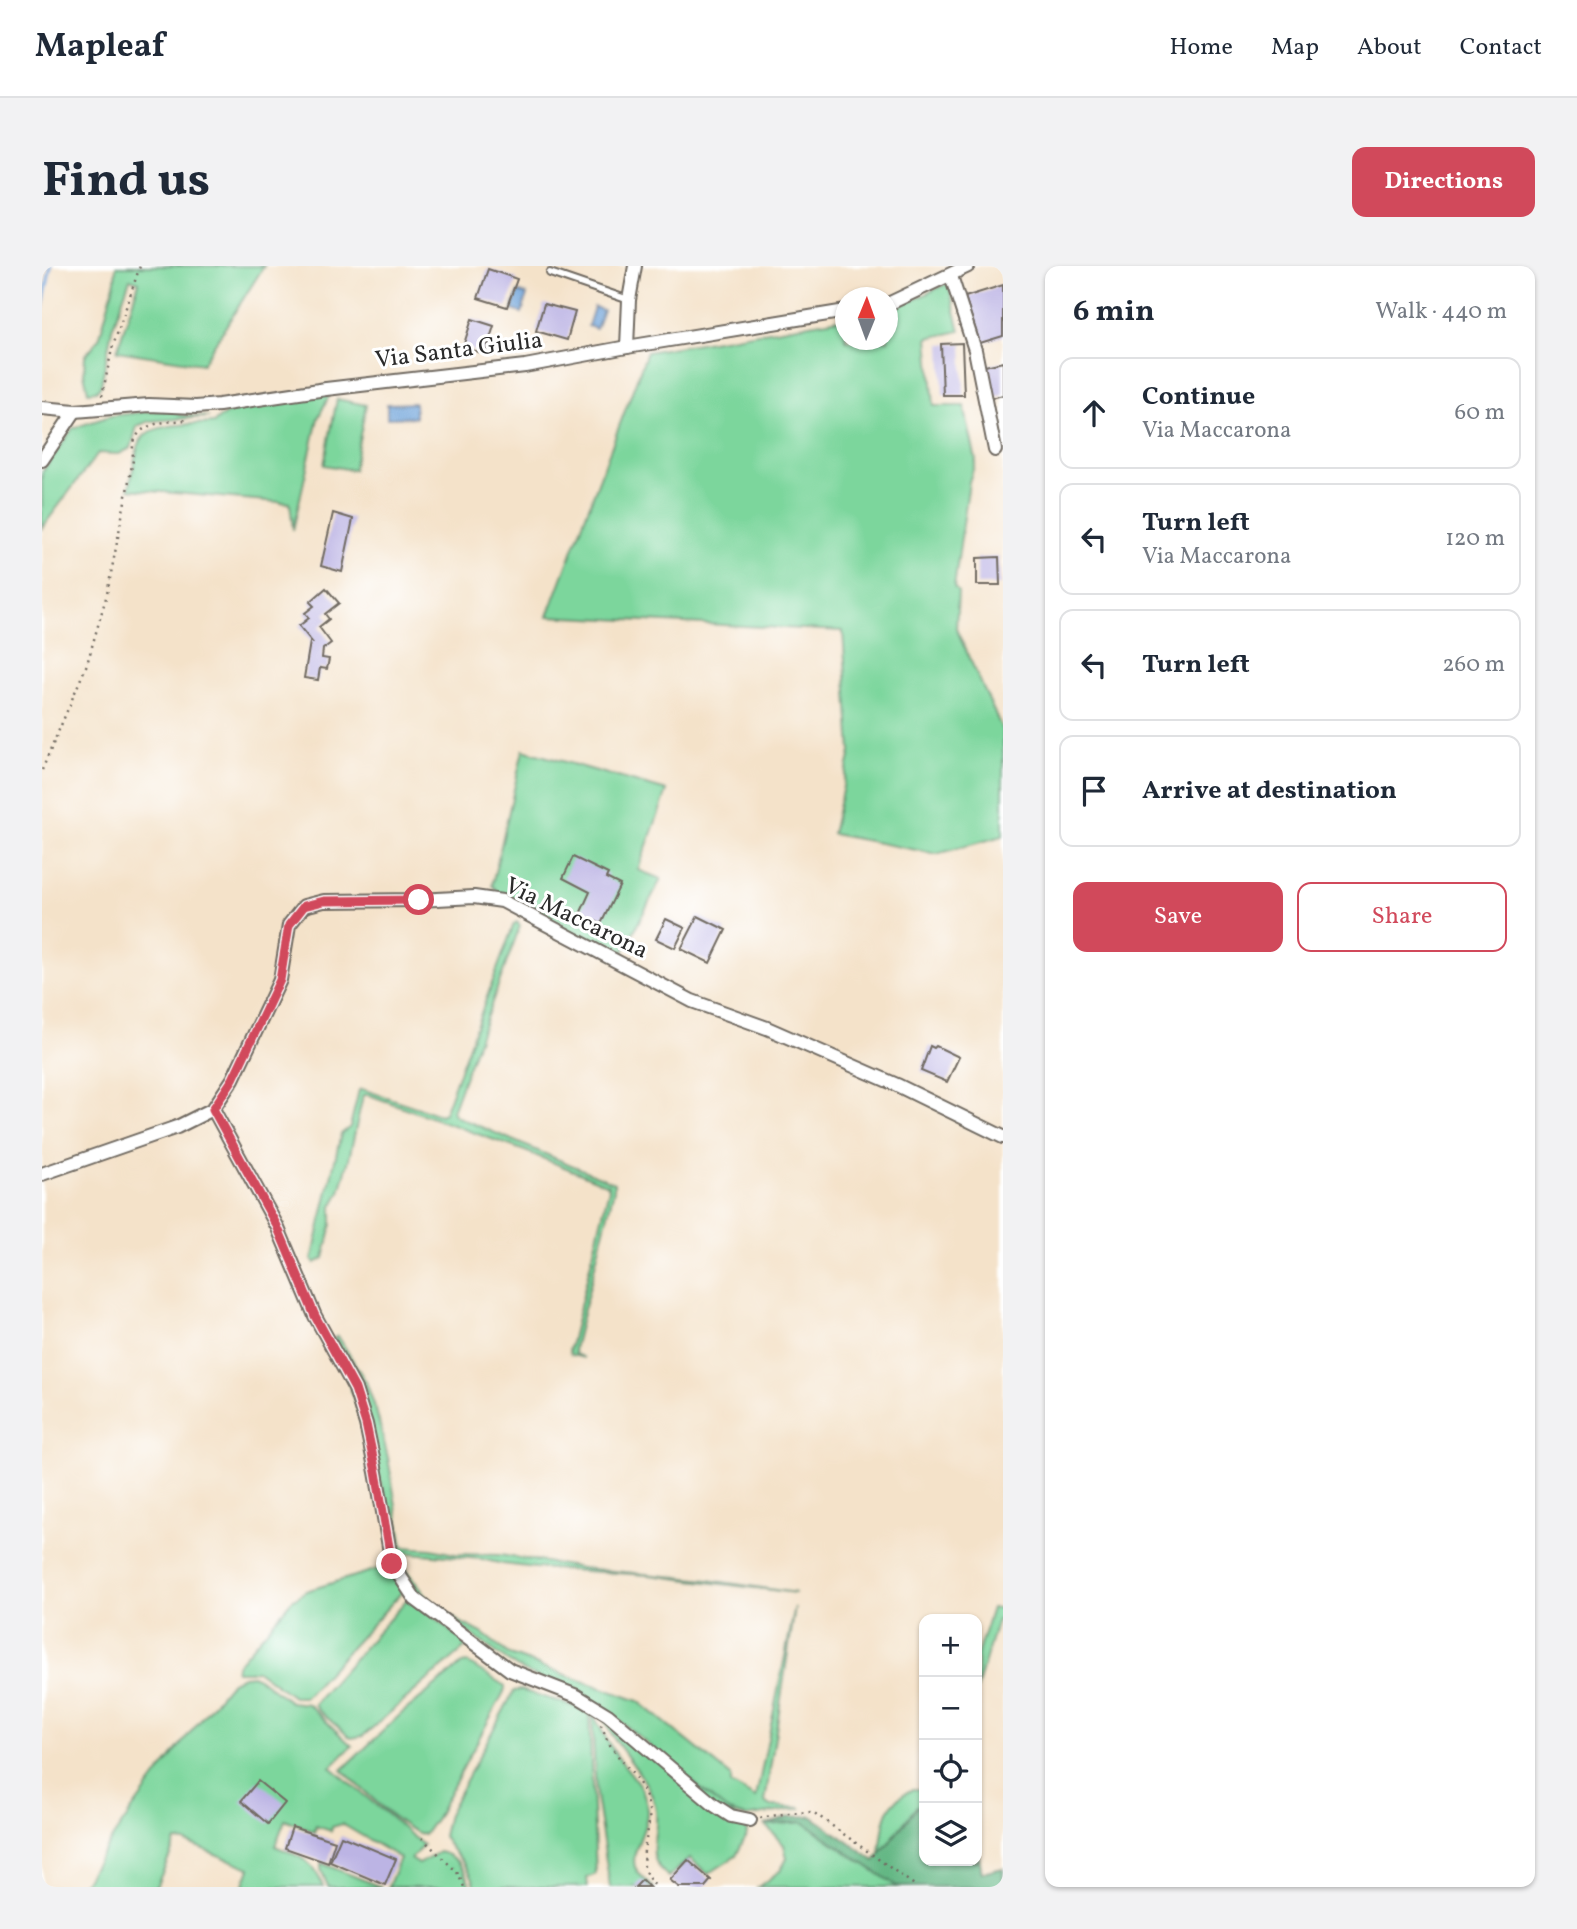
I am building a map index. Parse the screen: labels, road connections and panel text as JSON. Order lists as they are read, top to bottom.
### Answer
{
  "streets": {
    "street": ["Via Santa Giulia", "Via Maccarona"]
  },
  "north": "top",
  "page": {
    "header": "Mapleaf",
    "nav": [
      "Home",
      "Map",
      "About",
      "Contact"
    ],
    "buttons": [
      "Directions",
      ["Save", "Share"]
    ],
    "title": "Find us",
    "heading": ["6 min", "Walk · 440 m"],
    "list": [
      ["Continue", "Via Maccarona", "60 m"],
      ["Turn left", "Via Maccarona", "120 m"],
      ["Turn left", "260 m"],
      "Arrive at destination"
    ],
    "map_buttons": ["+", "−"]
  }
}
